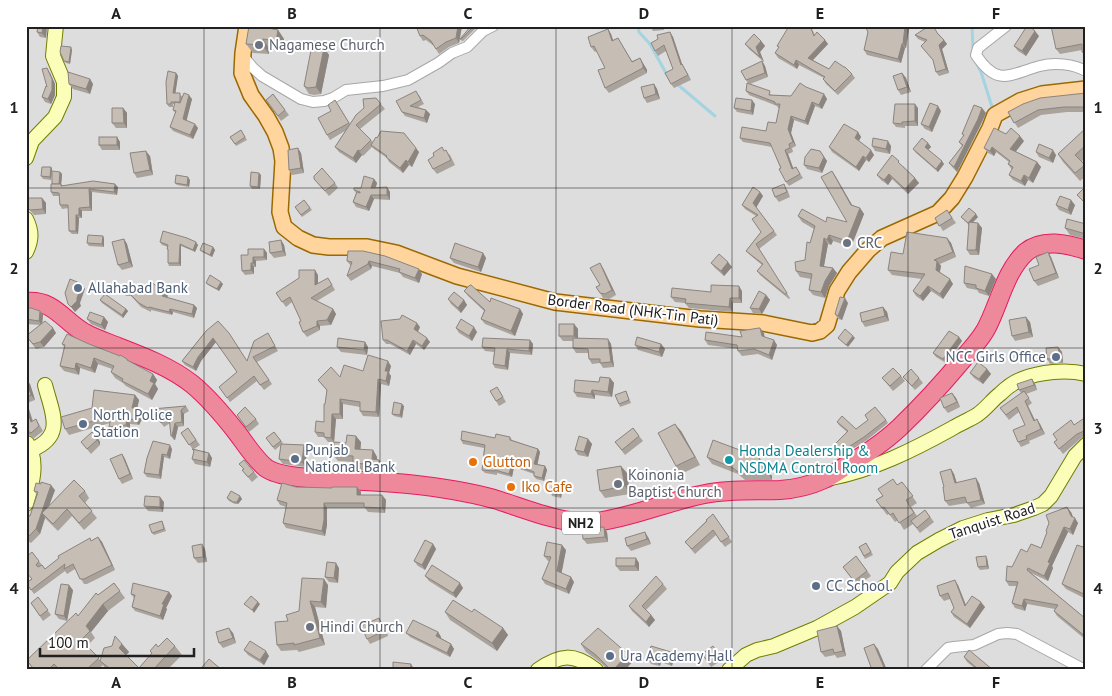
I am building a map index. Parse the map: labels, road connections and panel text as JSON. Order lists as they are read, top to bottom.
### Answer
{
  "streets": {
    "highway": ["NH2"],
    "main road": ["Border Road (NHK-Tin Pati)"],
    "street": ["Tanquist Road"]
  },
  "places": [
    "Nagamese Church",
    "CRC",
    "Allahabad Bank",
    "NCC Girls Office",
    "North Police Station",
    "Punjab National Bank",
    "Honda Dealership & NSDMA Control Room",
    "Glutton",
    "Koinonia Baptist Church",
    "Iko Cafe",
    "CC School.",
    "Hindi Church",
    "Ura Academy Hall"
  ],
  "scale_bar": "100 m",
  "grid": {
    "columns": [
      "A",
      "B",
      "C",
      "D",
      "E",
      "F"
    ],
    "rows": [
      "1",
      "2",
      "3",
      "4"
    ]
  }
}
